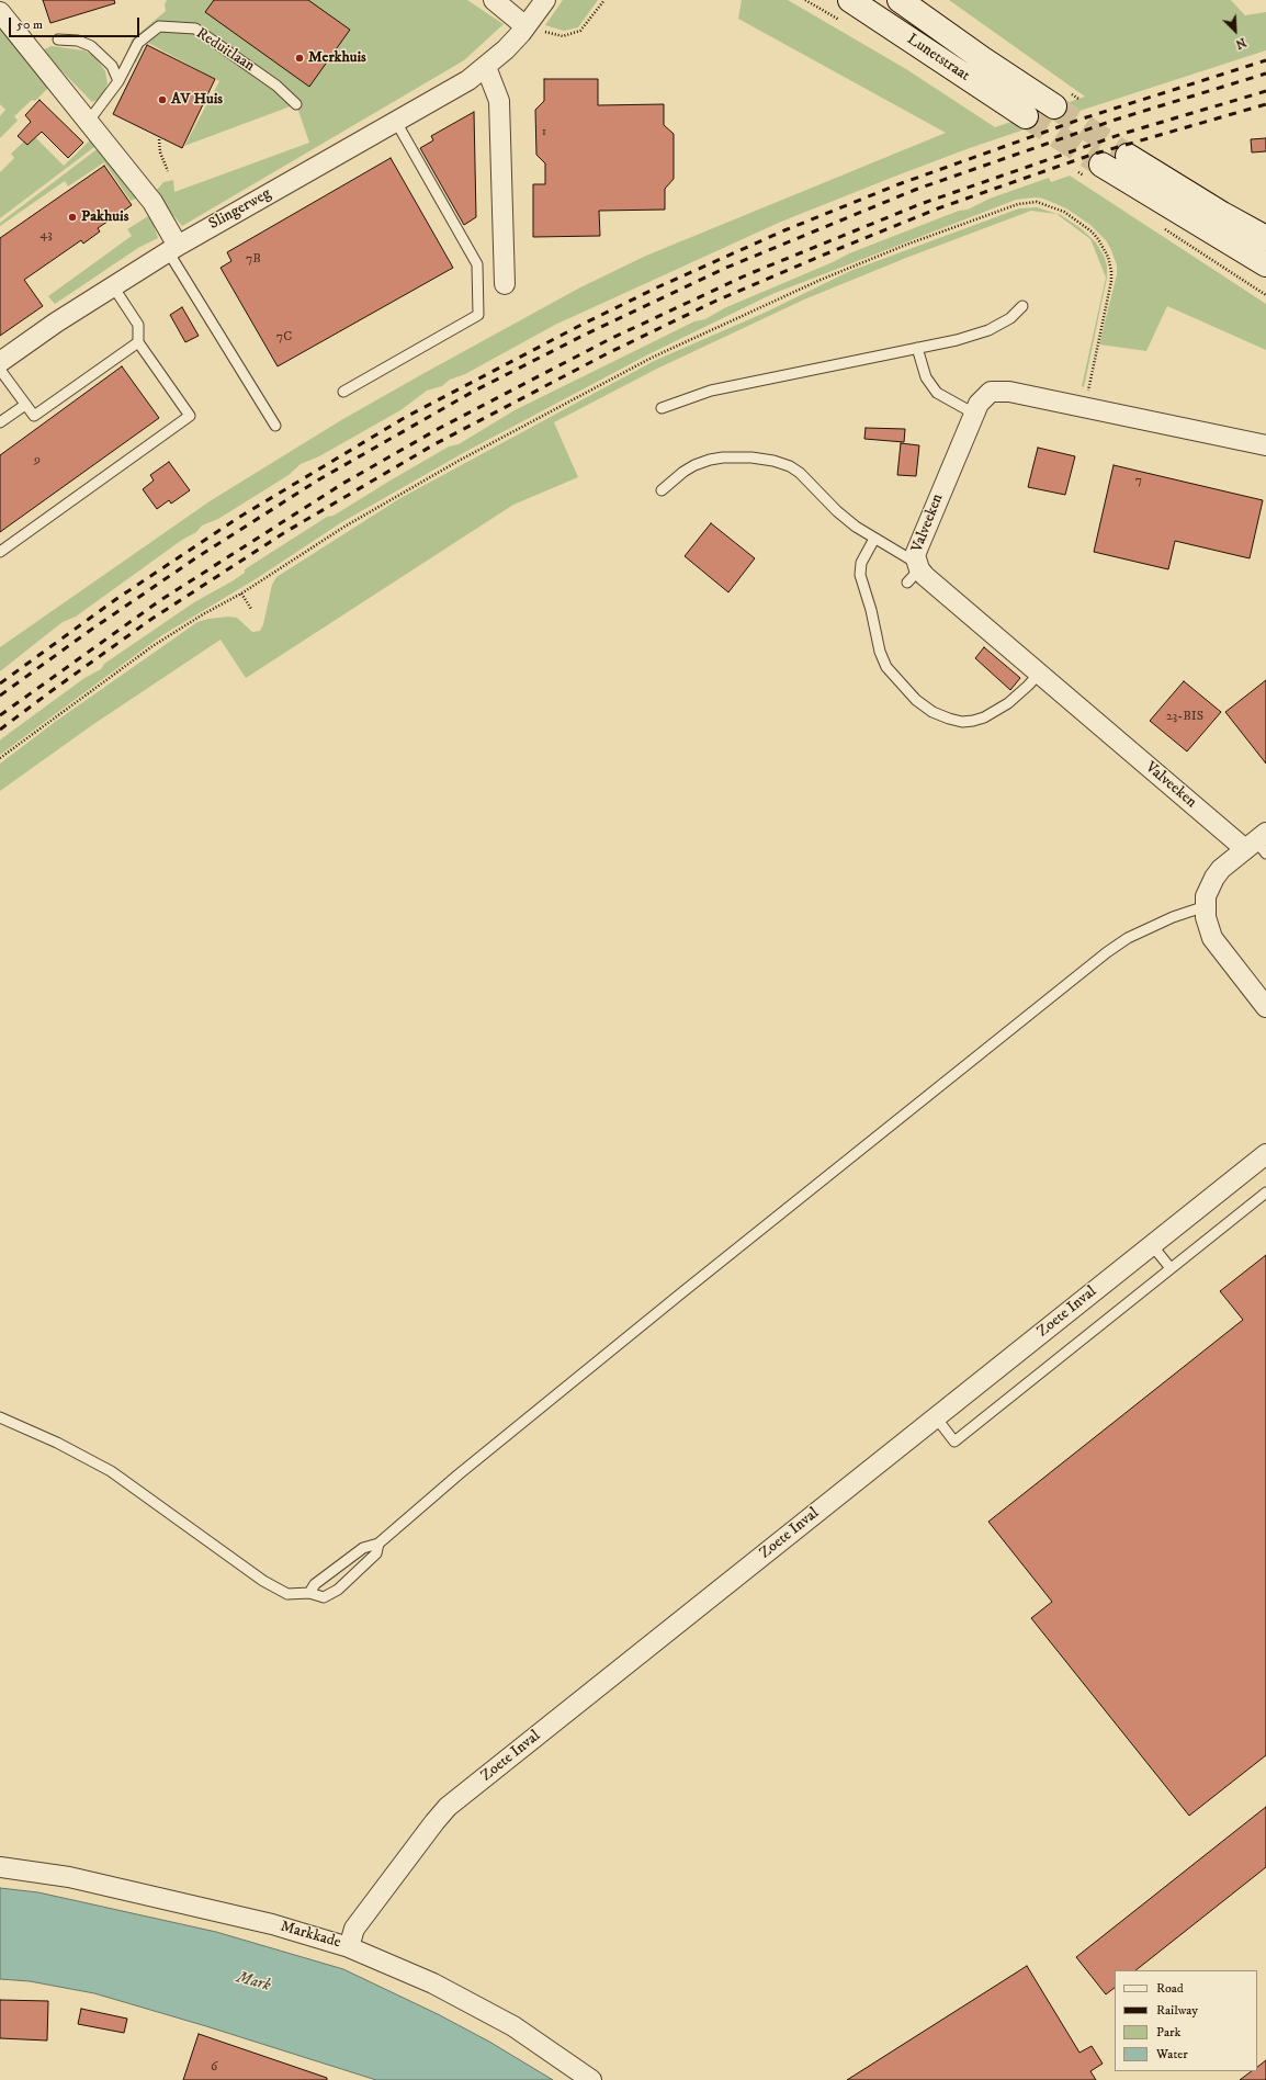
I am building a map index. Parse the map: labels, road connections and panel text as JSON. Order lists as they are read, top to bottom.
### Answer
{
  "streets": {
    "main road": ["Lunetstraat"],
    "street": [
      "Slingerweg",
      "Valveeken",
      "Zoete Inval",
      "Markkade"
    ],
    "lane": ["Reduitlaan"]
  },
  "crossings": [
    ["Zoete Inval", "Markkade"]
  ],
  "water": ["Mark"],
  "places": ["Merkhuis", "AV Huis", "Pakhuis"],
  "house_numbers": [
    "1",
    "43",
    "7B",
    "7C",
    "9",
    "7",
    "23-BIS",
    "6"
  ],
  "legend": [
    "Road",
    "Railway",
    "Park",
    "Water"
  ],
  "scale_bar": "50 m",
  "north": "bottom right"
}
